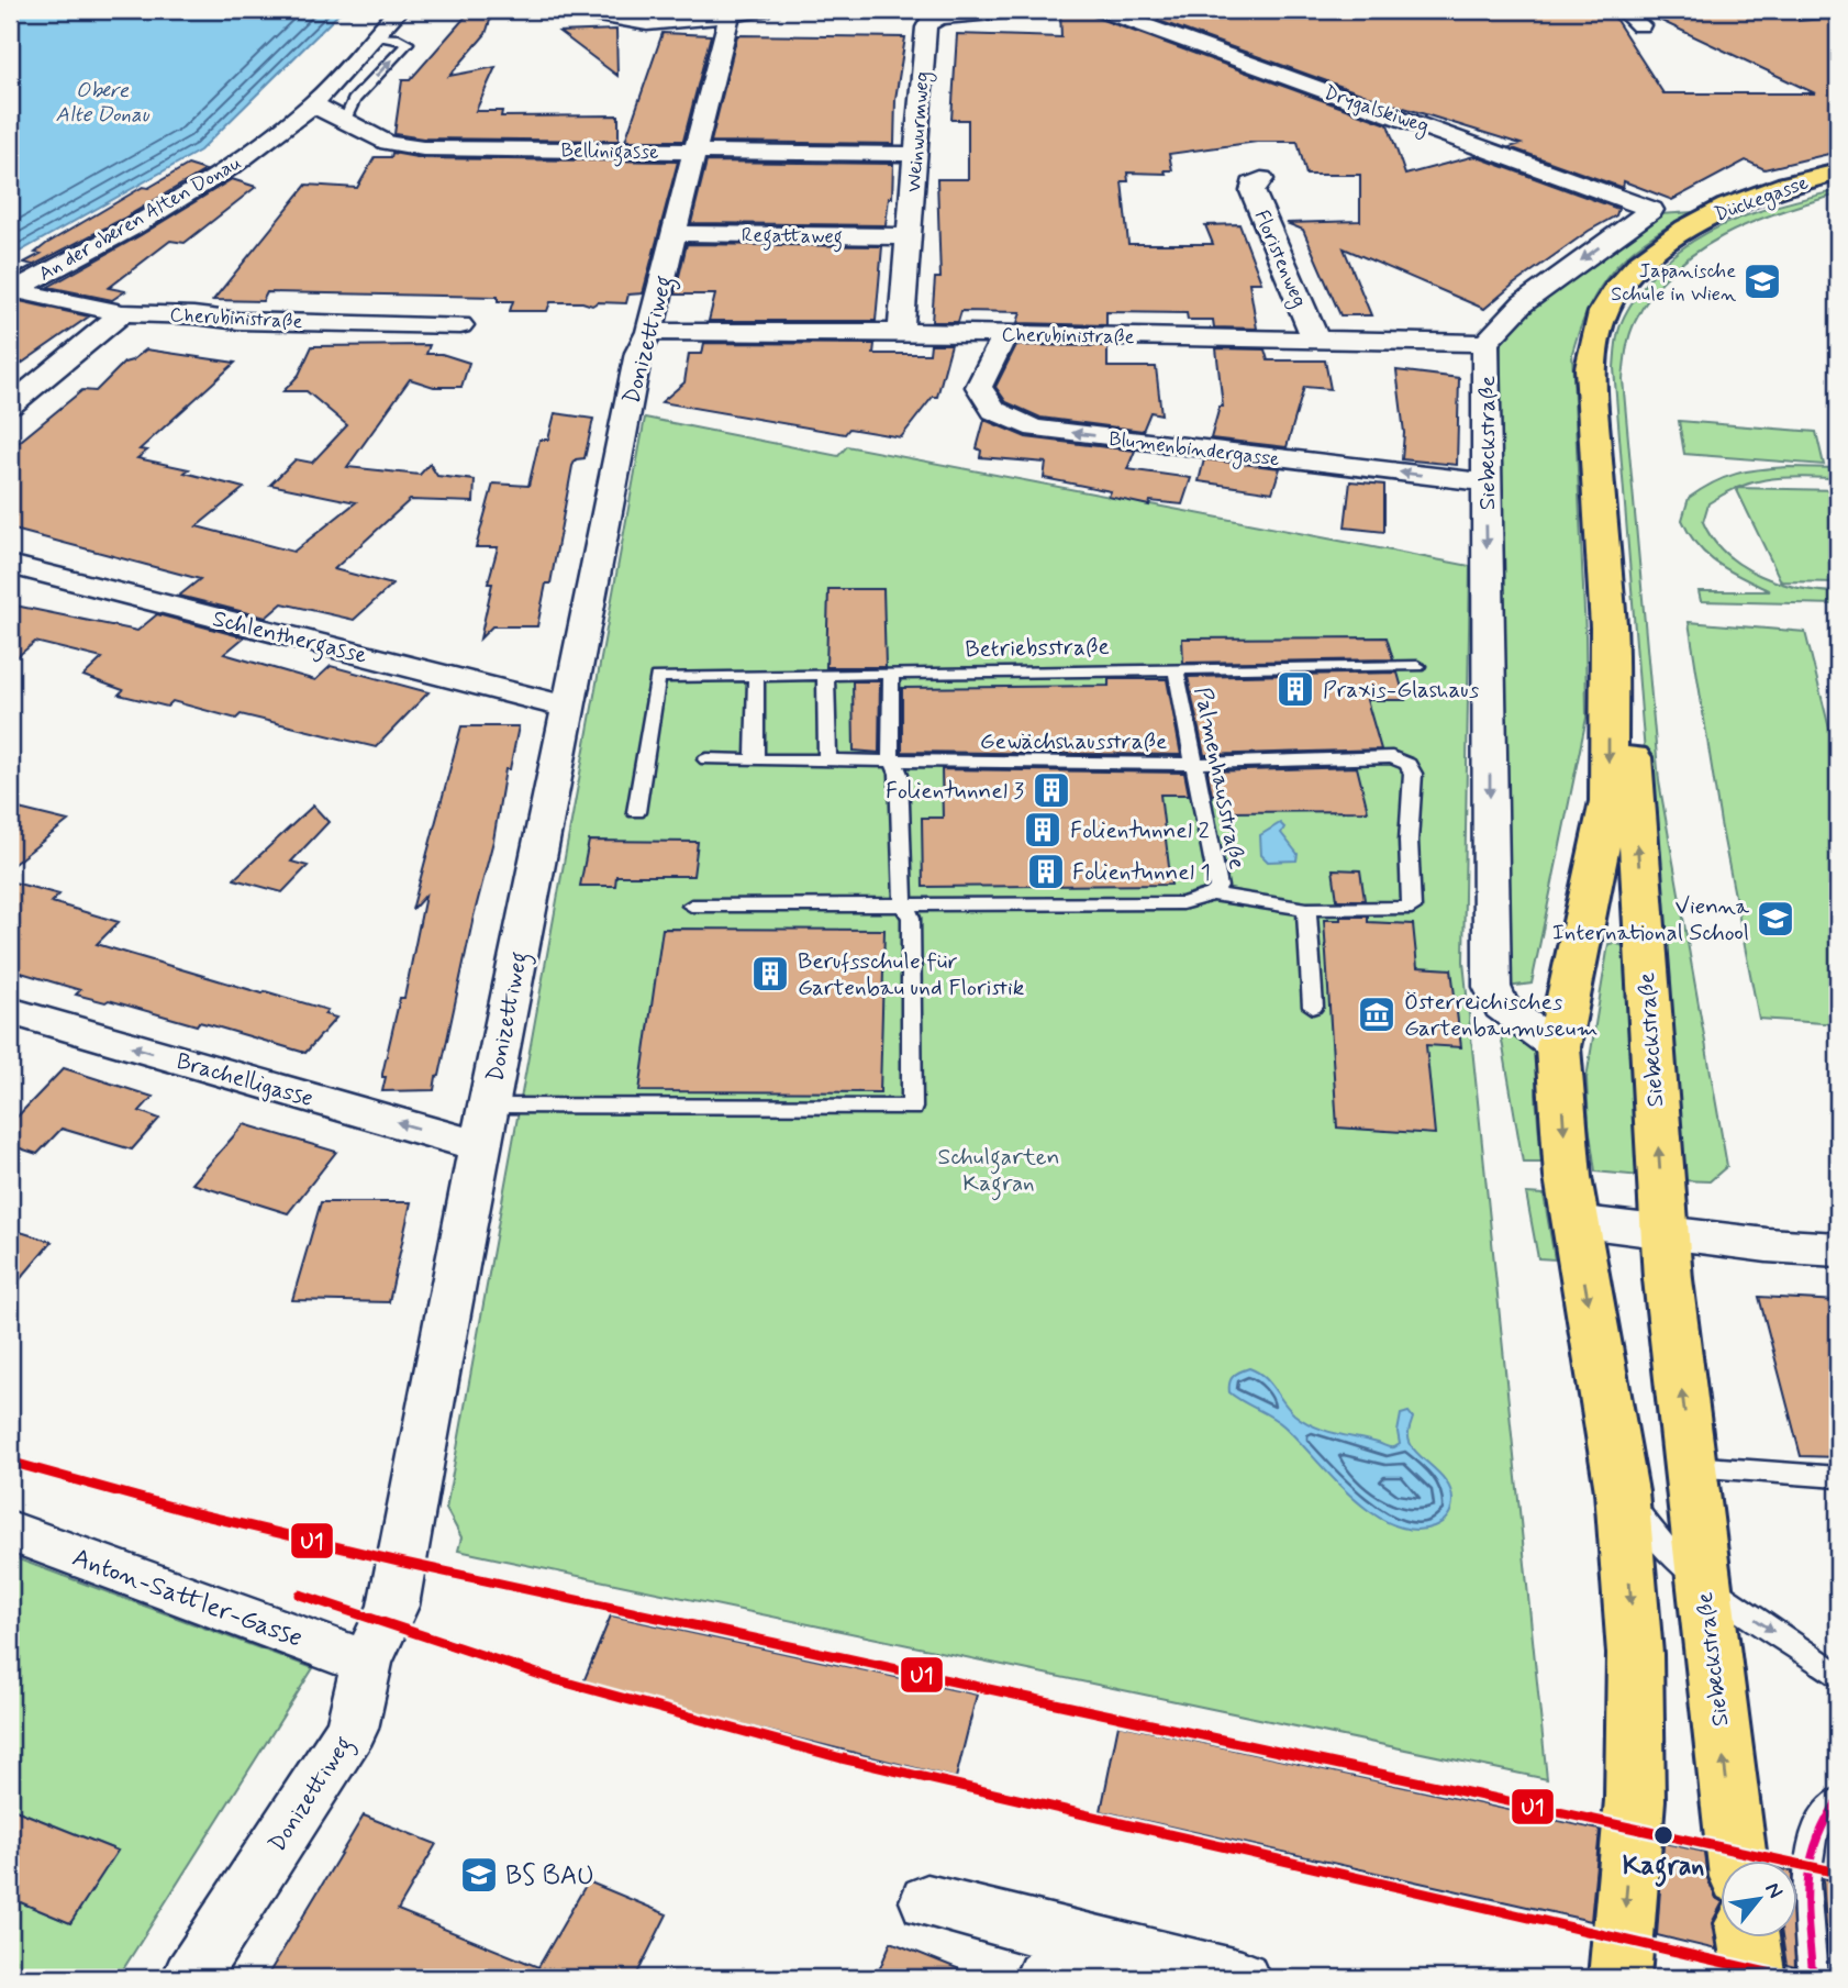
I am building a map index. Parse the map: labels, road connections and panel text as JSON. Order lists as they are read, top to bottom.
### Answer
{
  "streets": {
    "main road": ["Dückegasse", "Siebeckstraße"],
    "street": [
      "Drygalskiweg",
      "Weinwurmweg",
      "Bellinigasse",
      "An der oberen Alten Donau",
      "Regattaweg",
      "Floristenweg",
      "Cherubinistraße",
      "Donizettiweg",
      "Blumenbindergasse",
      "Schlenthergasse",
      "Brachelligasse",
      "Anton-Sattler-Gasse"
    ],
    "lane": ["Betriebsstraße", "Gewächshausstraße", "Palmenhausstraße"]
  },
  "crossings": [
    ["Drygalskiweg", "Siebeckstraße"],
    ["Weinwurmweg", "Bellinigasse"],
    ["Weinwurmweg", "Regattaweg"],
    ["Weinwurmweg", "Cherubinistraße"],
    ["Bellinigasse", "An der oberen Alten Donau"],
    ["Bellinigasse", "Donizettiweg"],
    ["Dückegasse", "Siebeckstraße"],
    ["An der oberen Alten Donau", "Cherubinistraße"],
    ["Regattaweg", "Donizettiweg"],
    ["Floristenweg", "Cherubinistraße"],
    ["Cherubinistraße", "Donizettiweg"],
    ["Cherubinistraße", "Siebeckstraße"],
    ["Cherubinistraße", "Blumenbindergasse"],
    ["Donizettiweg", "Schlenthergasse"],
    ["Donizettiweg", "Brachelligasse"],
    ["Donizettiweg", "Anton-Sattler-Gasse"],
    ["Siebeckstraße", "Blumenbindergasse"],
    ["Betriebsstraße", "Palmenhausstraße"],
    ["Gewächshausstraße", "Palmenhausstraße"]
  ],
  "one_way": ["Blumenbindergasse", "Brachelligasse"],
  "water": ["Obere Alte Donau"],
  "parks": ["Schulgarten Kagran"],
  "places": {
    "school or university": ["Japanische Schule in Wien", "Vienna International School", "BS BAU"],
    "building": [
      "Praxis-Glashaus",
      "Folientunnel 3",
      "Folientunnel 2",
      "Folientunnel 1",
      "Berufsschule für Gartenbau und Floristik"
    ],
    "museum": ["Österreichisches Gartenbaumuseum"],
    "other": ["Kagran"]
  },
  "lines": ["transit line U1"],
  "north": "top right"
}
